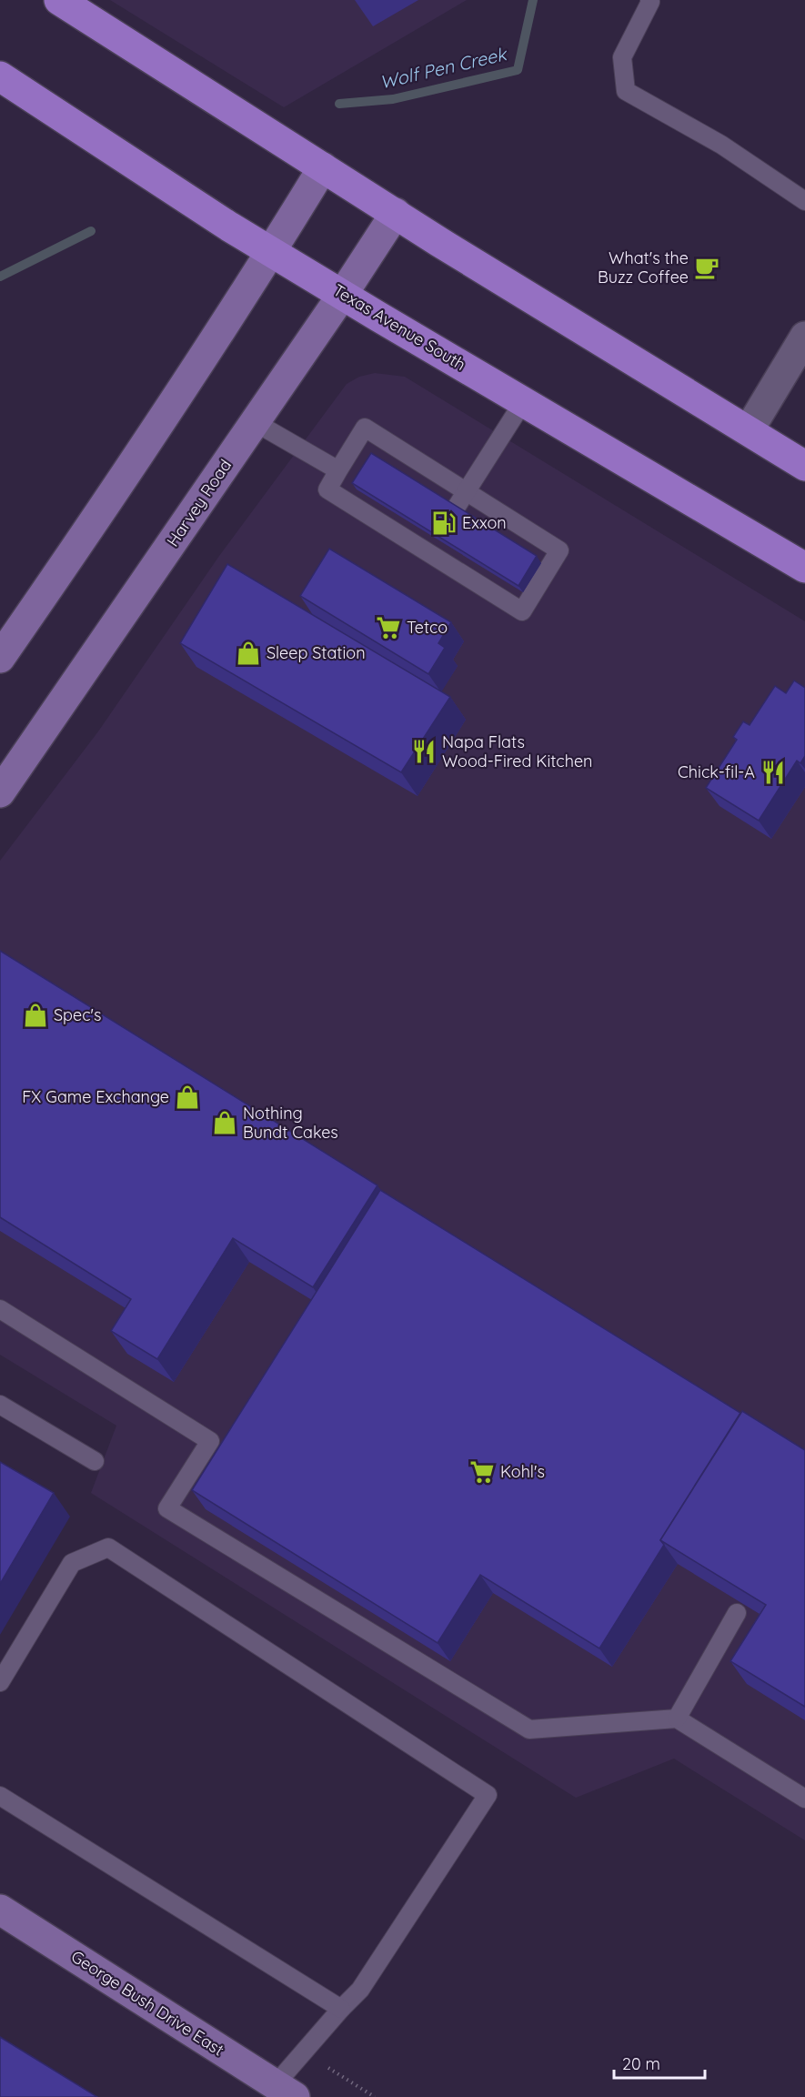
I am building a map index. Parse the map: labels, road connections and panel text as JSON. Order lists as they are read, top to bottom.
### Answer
{
  "streets": {
    "main road": ["Texas Avenue South", "Harvey Road", "George Bush Drive East"]
  },
  "crossings": [
    ["Texas Avenue South", "Harvey Road"]
  ],
  "water": ["Wolf Pen Creek"],
  "places": {
    "cafe": ["What's the Buzz Coffee"],
    "fuel station": ["Exxon"],
    "supermarket": ["Tetco", "Kohl's"],
    "shop": [
      "Sleep Station",
      "Spec's",
      "FX Game Exchange",
      "Nothing Bundt Cakes"
    ],
    "restaurant": ["Napa Flats Wood-Fired Kitchen", "Chick-fil-A"]
  },
  "scale_bar": "20 m"
}
